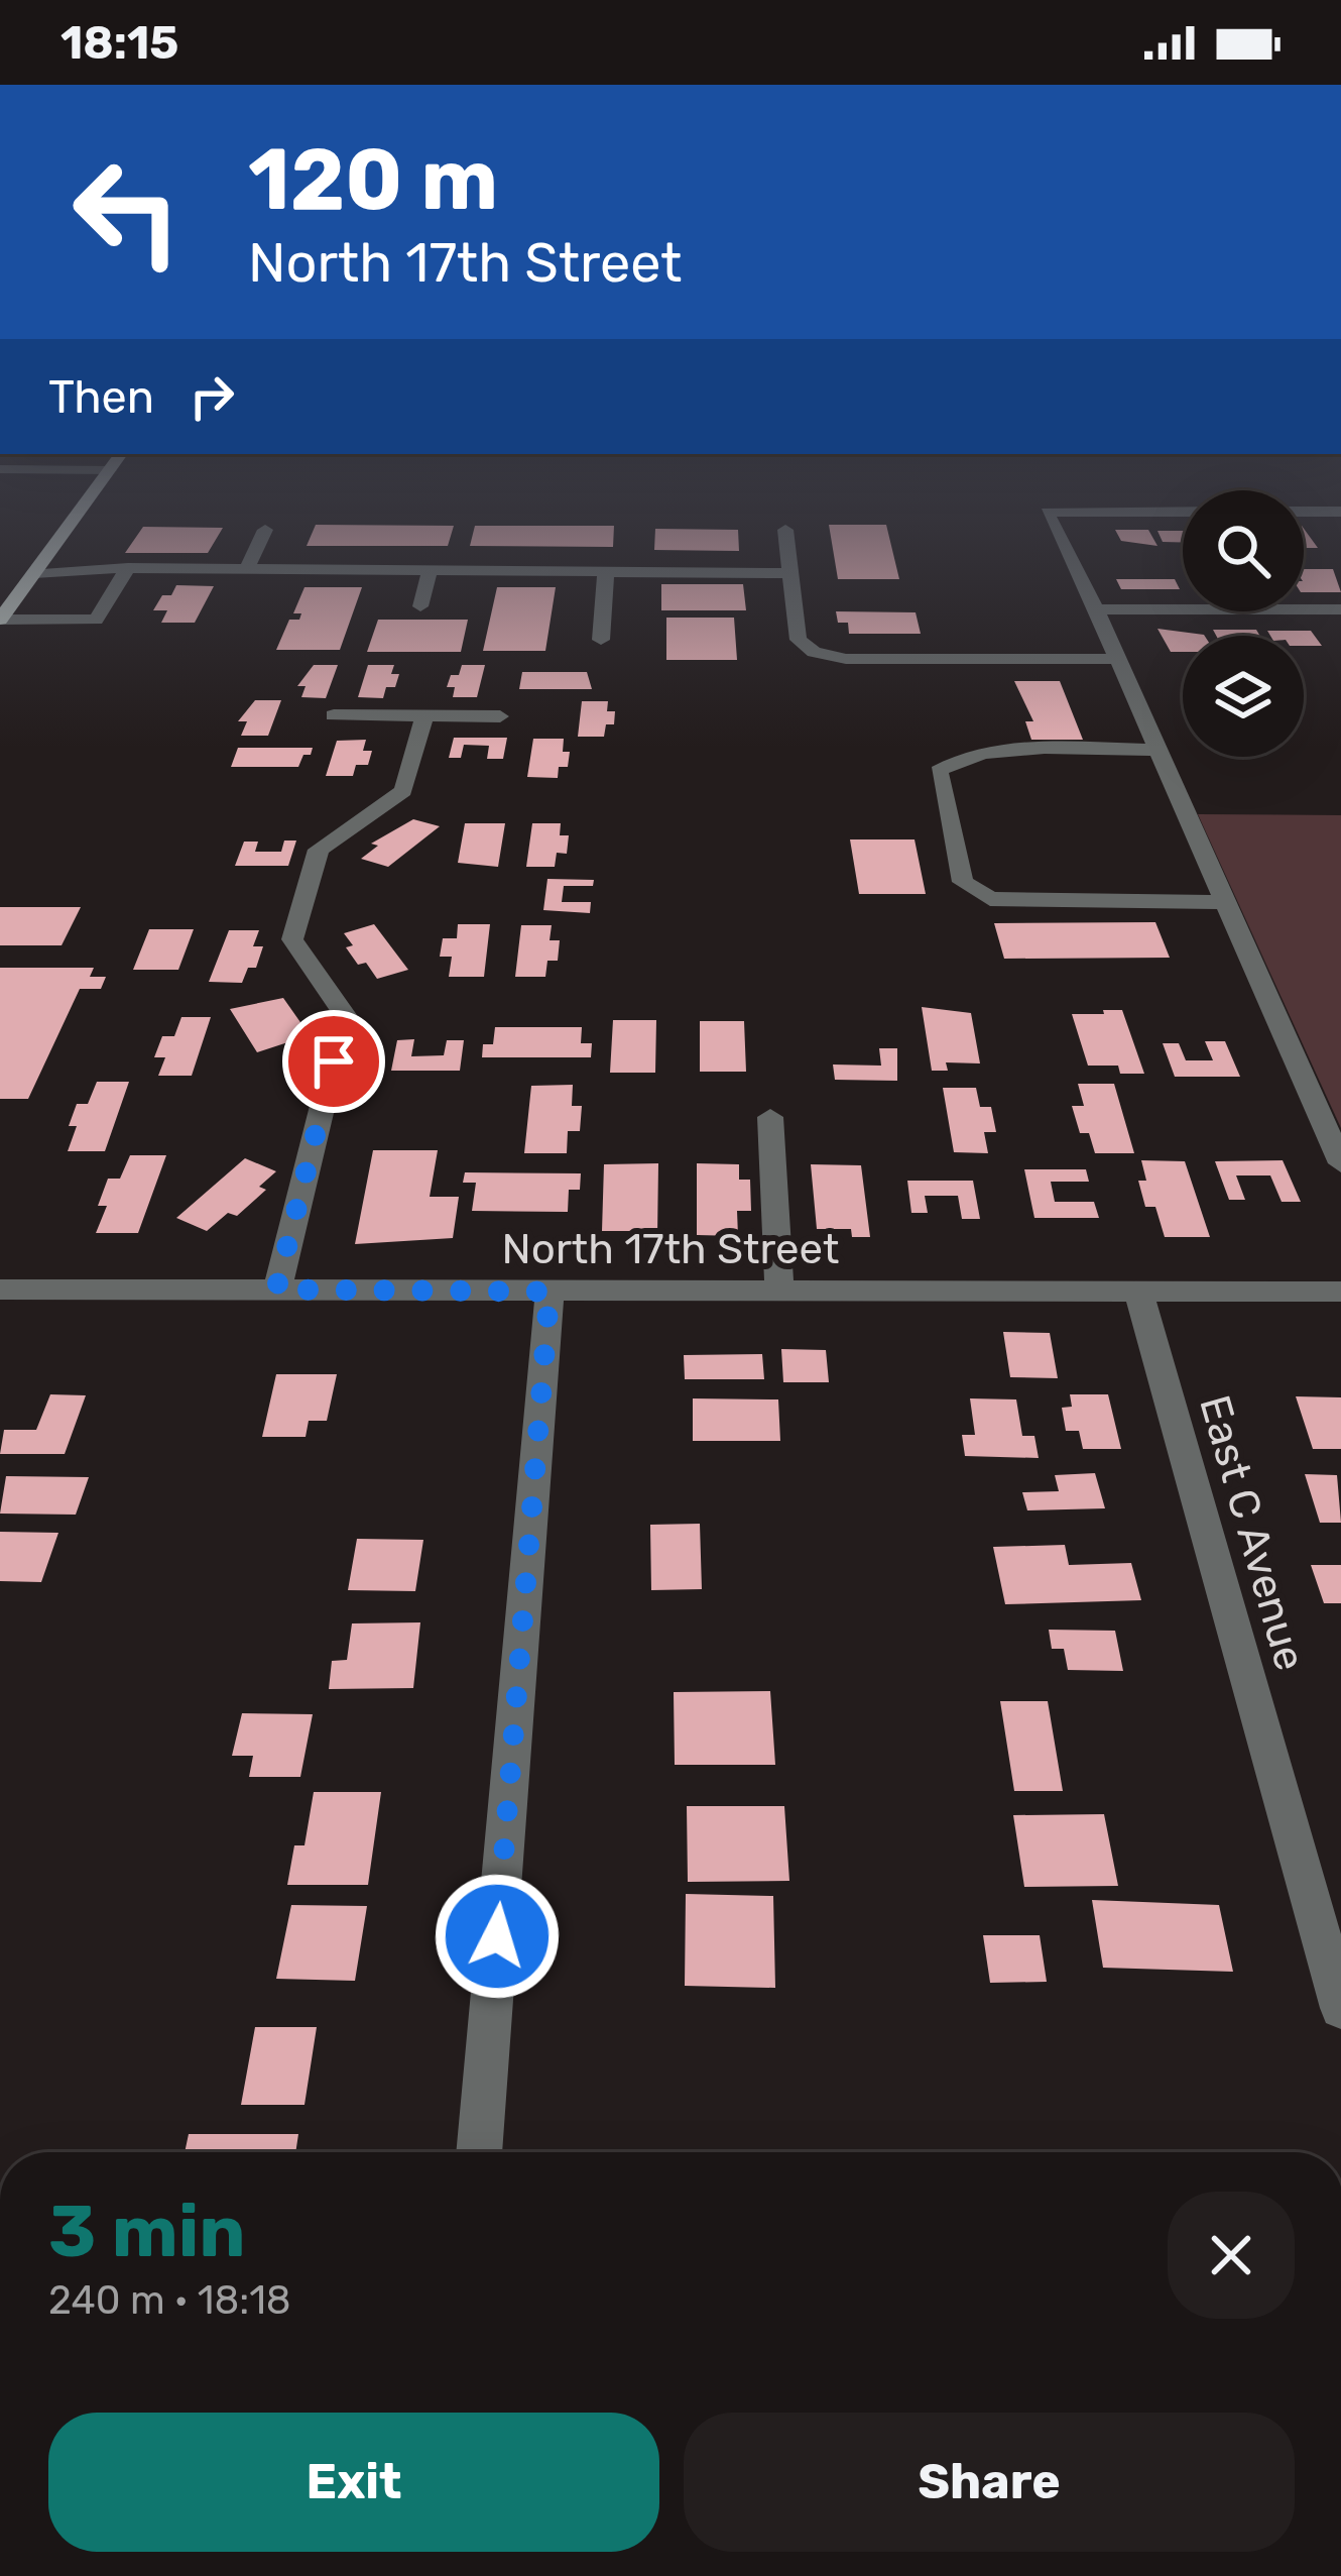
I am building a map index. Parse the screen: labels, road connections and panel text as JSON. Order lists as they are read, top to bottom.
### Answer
{
  "streets": {
    "street": ["North 17th Street", "East C Avenue"]
  },
  "crossings": [
    ["North 17th Street", "East C Avenue"]
  ],
  "page": {
    "status": "18:15",
    "turn": ["120 m", "North 17th Street"],
    "then": "Then",
    "heading": ["3 min", "240 m · 18:18"],
    "buttons": ["Exit", "Share"]
  }
}
